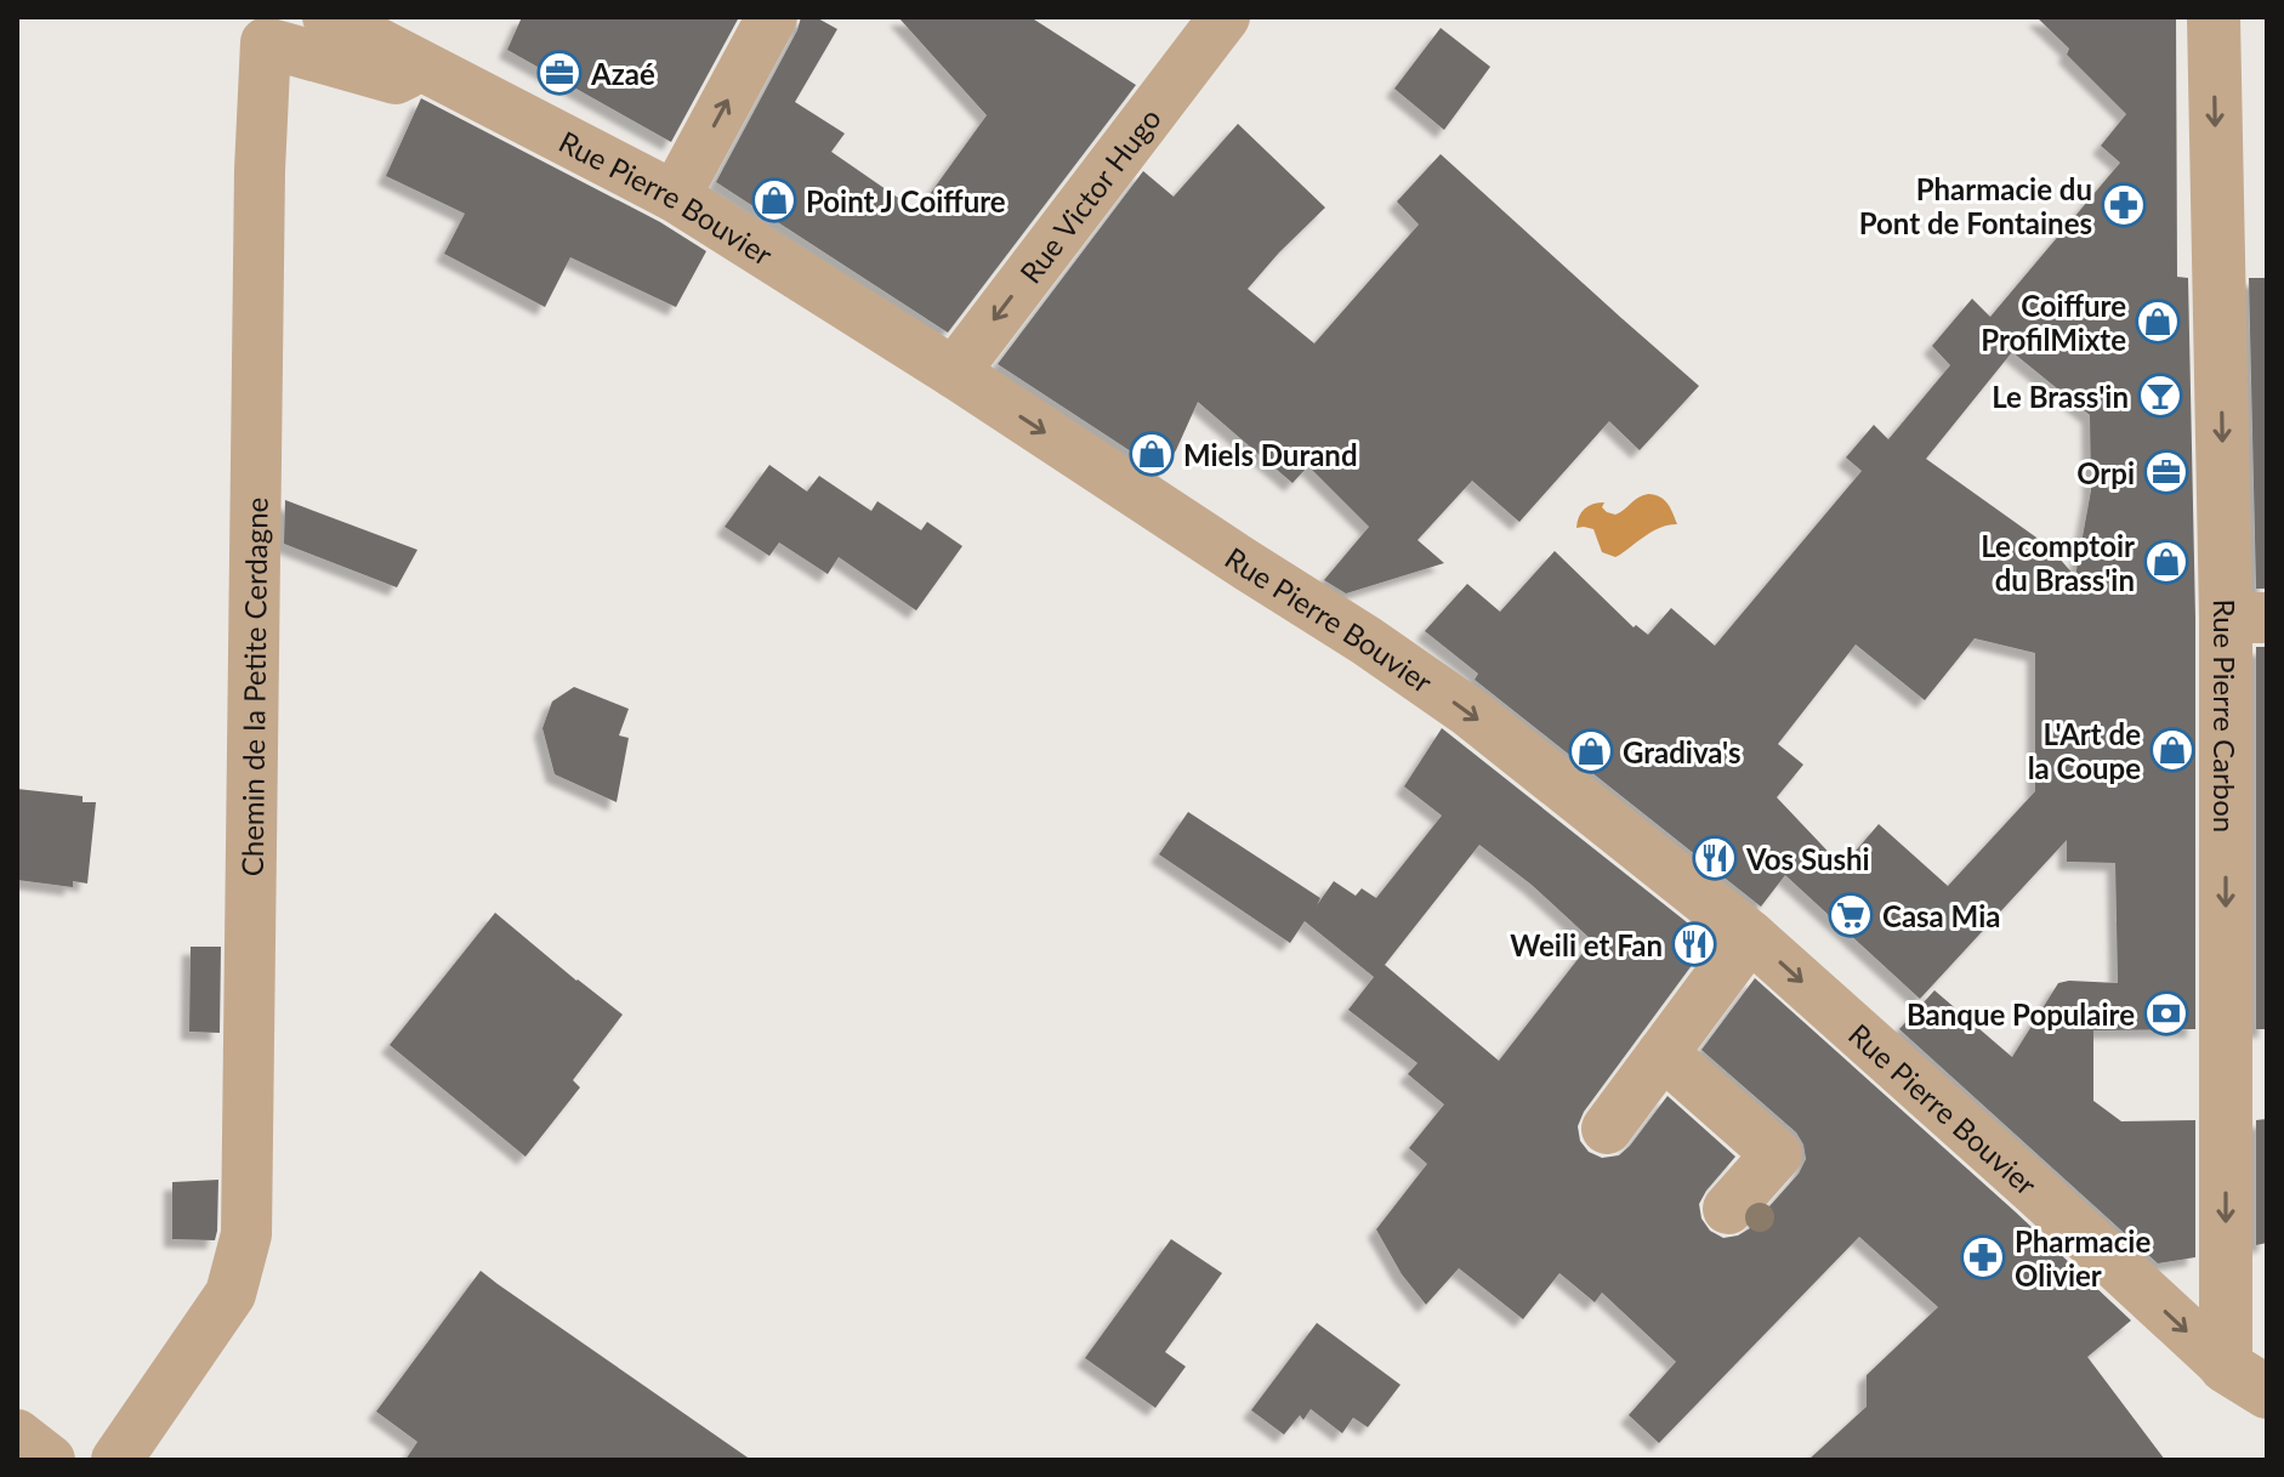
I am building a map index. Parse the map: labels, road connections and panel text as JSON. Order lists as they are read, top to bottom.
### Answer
{
  "streets": {
    "street": [
      "Rue Victor Hugo",
      "Rue Pierre Bouvier",
      "Chemin de la Petite Cerdagne",
      "Rue Pierre Carbon"
    ]
  },
  "crossings": [
    ["Rue Victor Hugo", "Rue Pierre Bouvier"],
    ["Rue Pierre Bouvier", "Chemin de la Petite Cerdagne"],
    ["Rue Pierre Bouvier", "Rue Pierre Carbon"]
  ],
  "one_way": ["Rue Pierre Bouvier", "Rue Pierre Carbon"],
  "places": {
    "office": ["Azaé", "Orpi"],
    "shop": [
      "Point J Coiffure",
      "Coiffure ProfilMixte",
      "Miels Durand",
      "Le comptoir du Brass'in",
      "L'Art de la Coupe",
      "Gradiva's"
    ],
    "pharmacy": ["Pharmacie du Pont de Fontaines", "Pharmacie Olivier"],
    "bar": ["Le Brass'in"],
    "restaurant": ["Vos Sushi", "Weili et Fan"],
    "supermarket": ["Casa Mia"],
    "bank": ["Banque Populaire"]
  }
}
